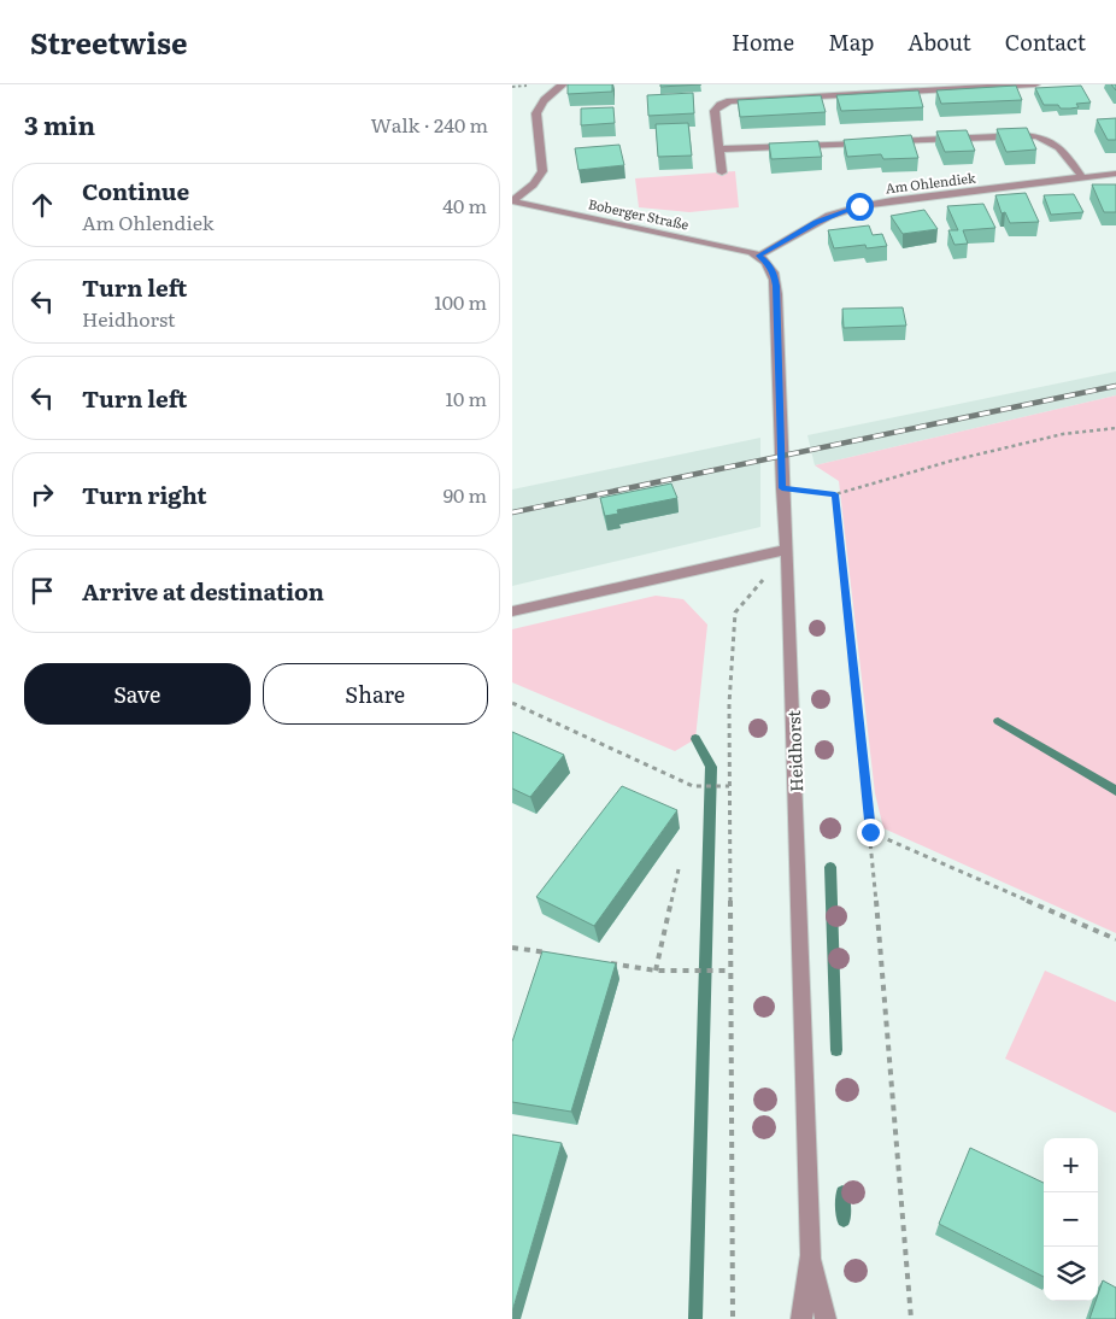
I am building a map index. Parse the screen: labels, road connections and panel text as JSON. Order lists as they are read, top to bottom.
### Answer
{
  "streets": {
    "street": ["Am Ohlendiek", "Boberger Straße", "Heidhorst"]
  },
  "crossings": [
    ["Am Ohlendiek", "Boberger Straße"],
    ["Am Ohlendiek", "Heidhorst"],
    ["Boberger Straße", "Heidhorst"]
  ],
  "page": {
    "header": "Streetwise",
    "nav": [
      "Home",
      "Map",
      "About",
      "Contact"
    ],
    "heading": ["3 min", "Walk · 240 m"],
    "list": [
      ["Continue", "Am Ohlendiek", "40 m"],
      ["Turn left", "Heidhorst", "100 m"],
      ["Turn left", "10 m"],
      ["Turn right", "90 m"],
      "Arrive at destination"
    ],
    "buttons": ["Save", "Share"],
    "map_buttons": ["+", "−"]
  }
}
